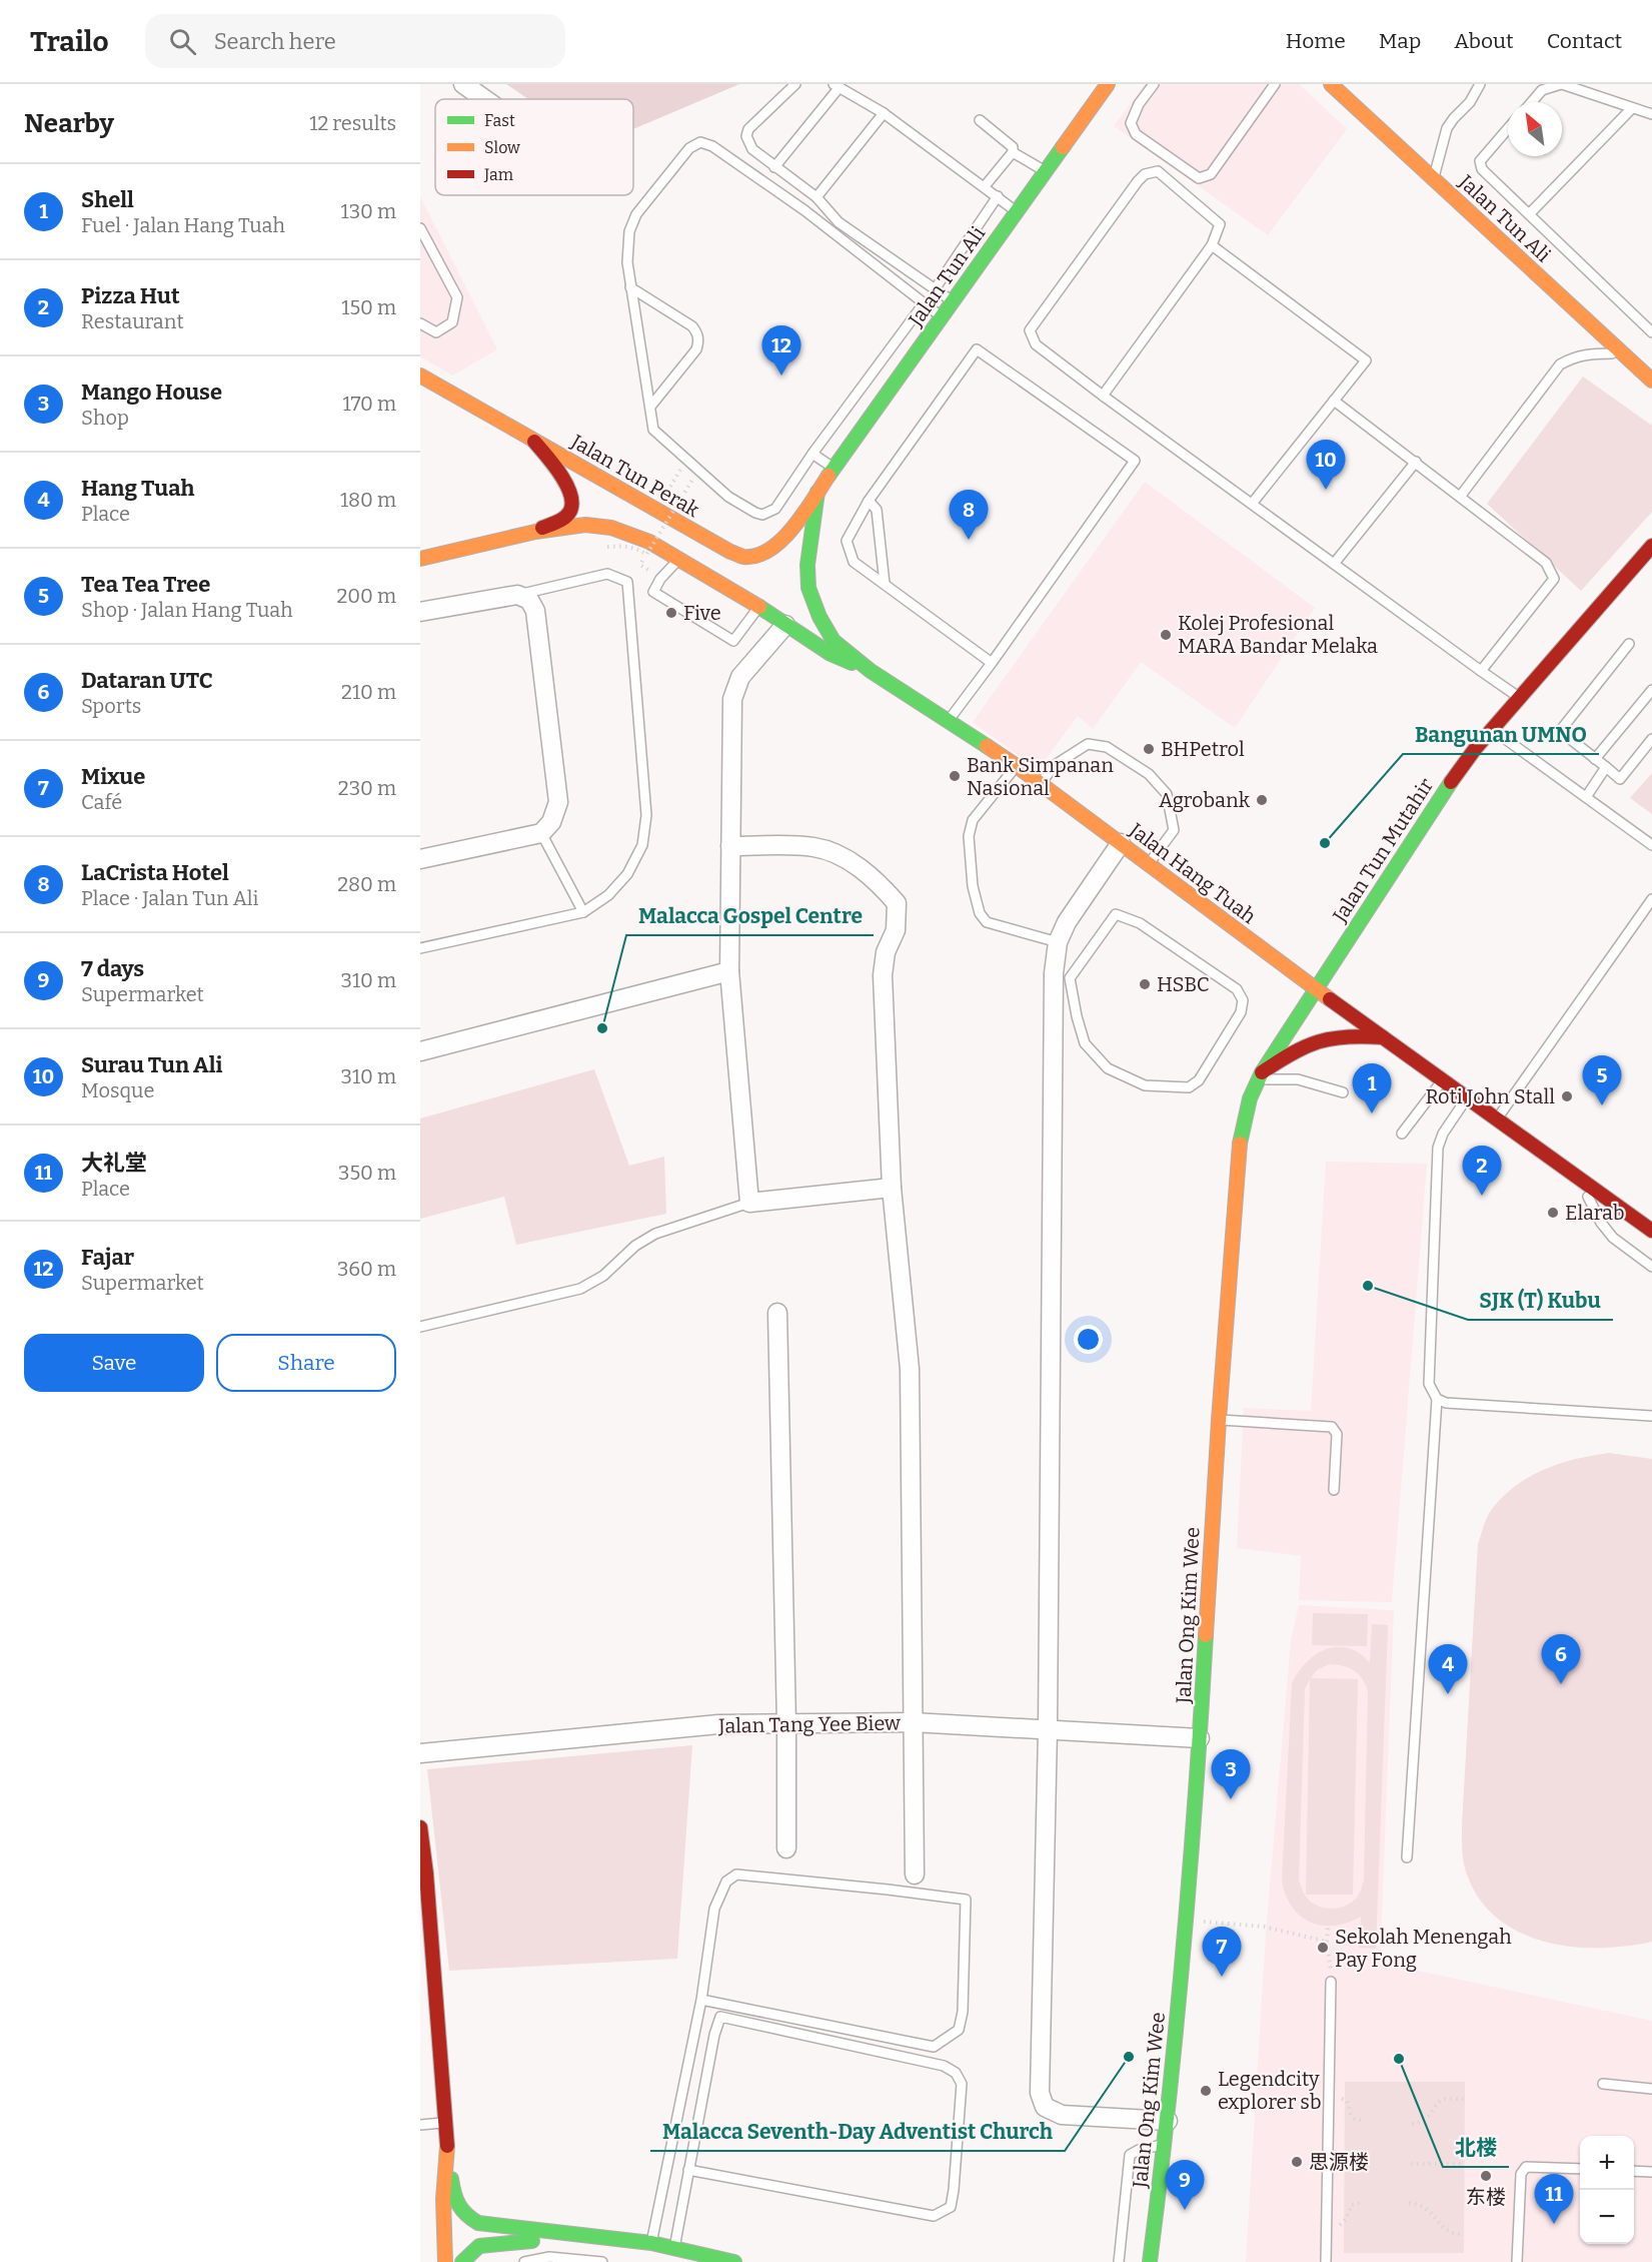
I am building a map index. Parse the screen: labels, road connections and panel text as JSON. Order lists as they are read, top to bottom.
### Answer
{
  "streets": {
    "main road": [
      "Jalan Tun Ali",
      "Jalan Tun Perak",
      "Jalan Tun Mutahir",
      "Jalan Hang Tuah",
      "Jalan Ong Kim Wee"
    ],
    "street": ["Jalan Tang Yee Biew"]
  },
  "crossings": [
    ["Jalan Tun Ali", "Jalan Tun Perak"],
    ["Jalan Tun Ali", "Jalan Hang Tuah"],
    ["Jalan Tun Perak", "Jalan Hang Tuah"],
    ["Jalan Tun Mutahir", "Jalan Hang Tuah"],
    ["Jalan Tun Mutahir", "Jalan Ong Kim Wee"],
    ["Jalan Hang Tuah", "Jalan Ong Kim Wee"],
    ["Jalan Ong Kim Wee", "Jalan Tang Yee Biew"]
  ],
  "places": [
    "Five",
    "Kolej Profesional MARA Bandar Melaka",
    "BHPetrol",
    "Bank Simpanan Nasional",
    "Agrobank",
    "Bangunan UMNO",
    "HSBC",
    "Malacca Gospel Centre",
    "Roti John Stall",
    "Elarab",
    "SJK (T) Kubu",
    "Sekolah Menengah Pay Fong",
    "Malacca Seventh-Day Adventist Church",
    "北楼",
    "Legendcity explorer sb",
    "思源楼",
    "东楼"
  ],
  "legend": ["Fast", "Slow", "Jam"],
  "north": "top left",
  "page": {
    "header": "Trailo",
    "search": "Search here",
    "nav": [
      "Home",
      "Map",
      "About",
      "Contact"
    ],
    "heading": ["Nearby", "12 results"],
    "list": [
      {
        "mark": "1",
        "name": "Shell",
        "note": "Fuel · Jalan Hang Tuah",
        "value": "130 m"
      },
      {
        "mark": "2",
        "name": "Pizza Hut",
        "note": "Restaurant",
        "value": "150 m"
      },
      {
        "mark": "3",
        "name": "Mango House",
        "note": "Shop",
        "value": "170 m"
      },
      {
        "mark": "4",
        "name": "Hang Tuah",
        "note": "Place",
        "value": "180 m"
      },
      {
        "mark": "5",
        "name": "Tea Tea Tree",
        "note": "Shop · Jalan Hang Tuah",
        "value": "200 m"
      },
      {
        "mark": "6",
        "name": "Dataran UTC",
        "note": "Sports",
        "value": "210 m"
      },
      {
        "mark": "7",
        "name": "Mixue",
        "note": "Café",
        "value": "230 m"
      },
      {
        "mark": "8",
        "name": "LaCrista Hotel",
        "note": "Place · Jalan Tun Ali",
        "value": "280 m"
      },
      {
        "mark": "9",
        "name": "7 days",
        "note": "Supermarket",
        "value": "310 m"
      },
      {
        "mark": "10",
        "name": "Surau Tun Ali",
        "note": "Mosque",
        "value": "310 m"
      },
      {
        "mark": "11",
        "name": "大礼堂",
        "note": "Place",
        "value": "350 m"
      },
      {
        "mark": "12",
        "name": "Fajar",
        "note": "Supermarket",
        "value": "360 m"
      }
    ],
    "pins": [
      "12",
      "10",
      "8",
      "5",
      "1",
      "2",
      "6",
      "4",
      "3",
      "7",
      "9",
      "11"
    ],
    "buttons": ["Save", "Share"],
    "map_buttons": ["+", "−"]
  }
}
